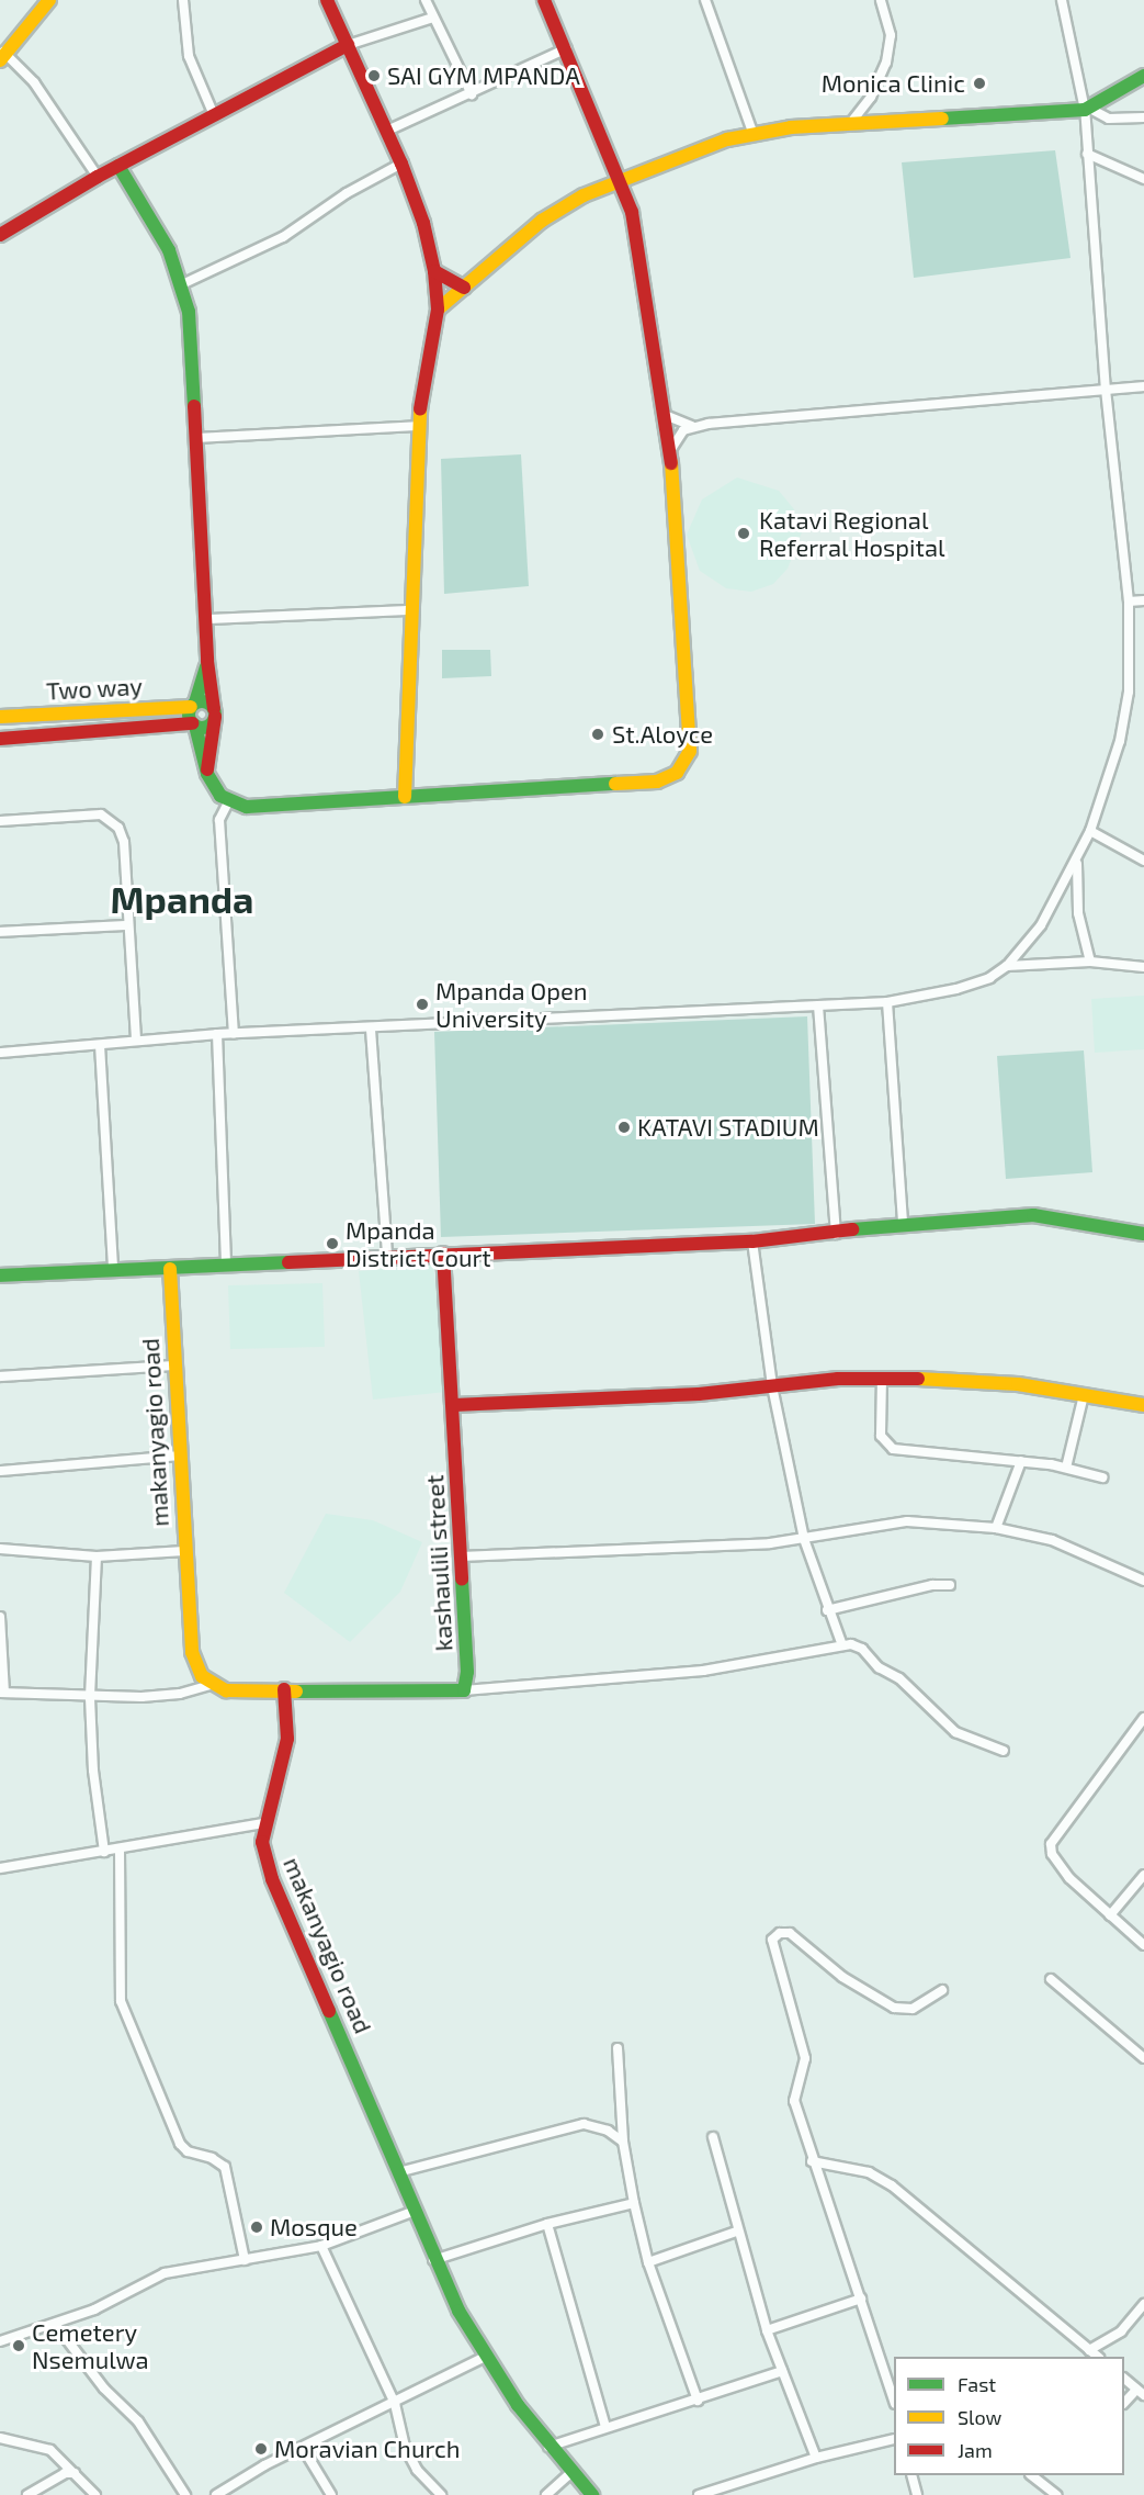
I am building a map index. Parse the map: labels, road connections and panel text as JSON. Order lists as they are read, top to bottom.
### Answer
{
  "streets": {
    "street": ["Two way", "makanyagio road", "kashaulili street"]
  },
  "districts": ["Mpanda"],
  "places": [
    "SAI GYM MPANDA",
    "Monica Clinic",
    "Katavi Regional Referral Hospital",
    "St.Aloyce",
    "Mpanda Open University",
    "KATAVI STADIUM",
    "Mpanda District Court",
    "Mosque",
    "Cemetery Nsemulwa",
    "Moravian Church"
  ],
  "legend": ["Fast", "Slow", "Jam"]
}
